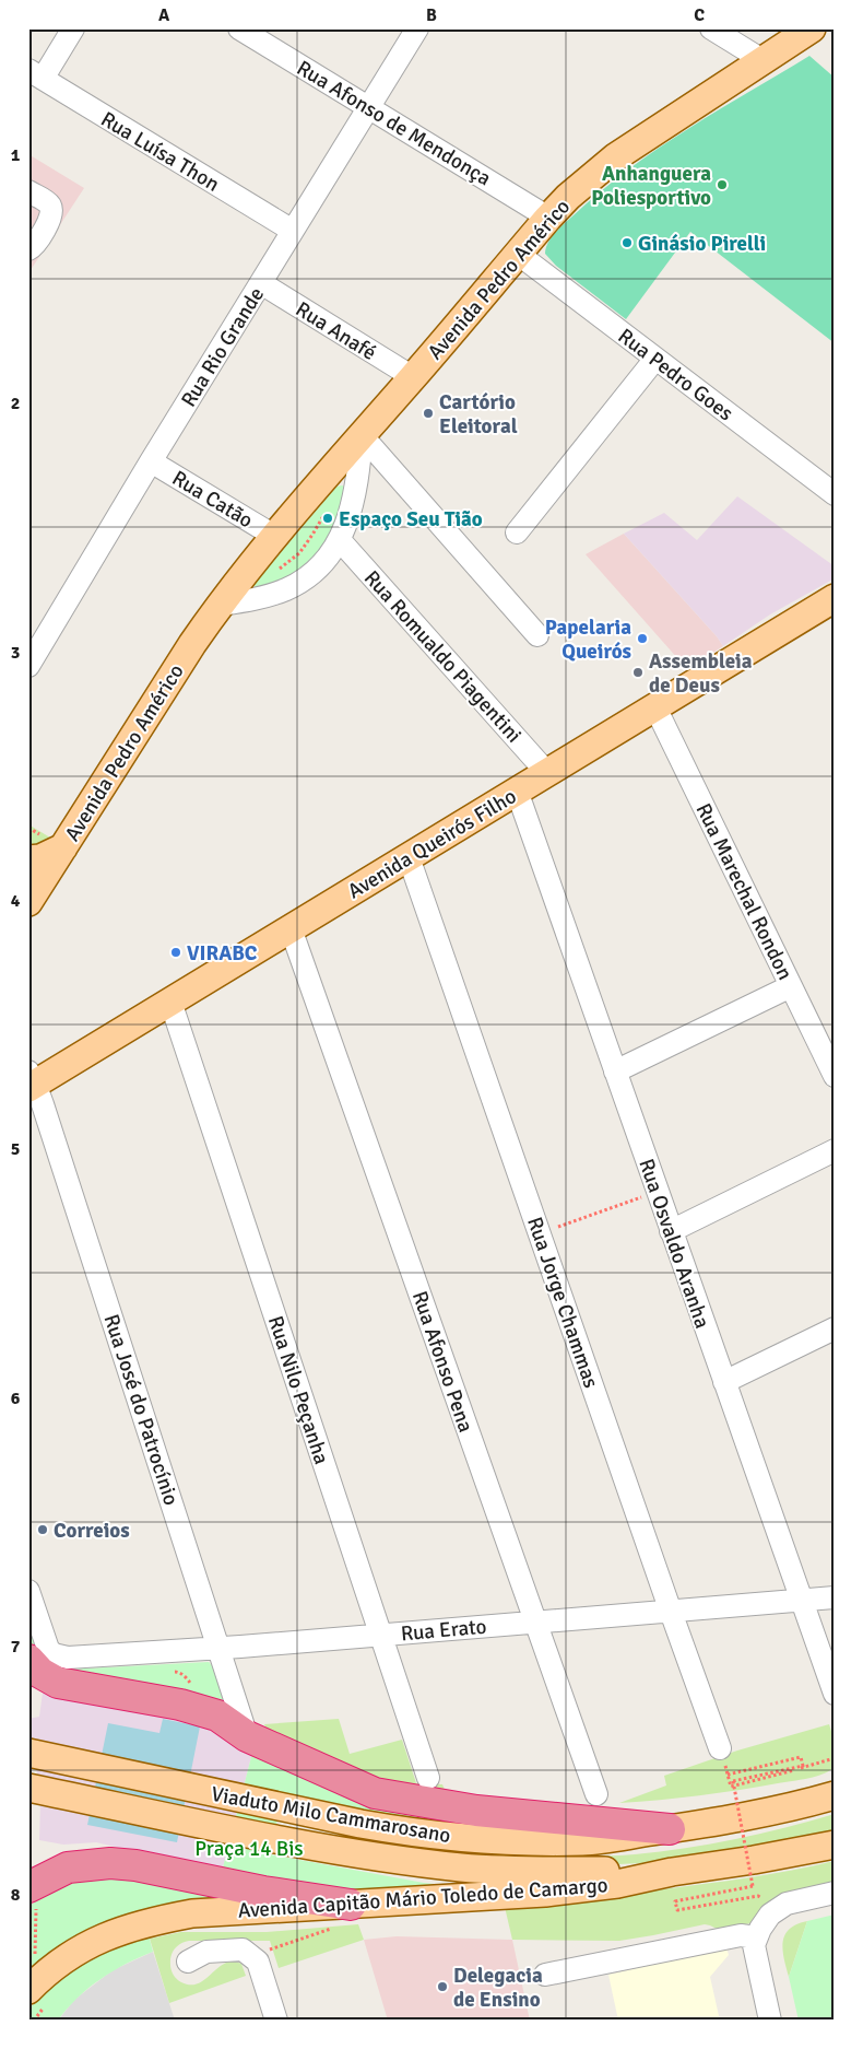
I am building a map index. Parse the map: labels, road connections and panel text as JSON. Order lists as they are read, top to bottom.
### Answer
{
  "streets": {
    "main road": [
      "Avenida Pedro Américo",
      "Avenida Queirós Filho",
      "Viaduto Milo Cammarosano",
      "Avenida Capitão Mário Toledo de Camargo"
    ],
    "street": [
      "Rua Afonso de Mendonça",
      "Rua Luísa Thon",
      "Rua Anafé",
      "Rua Rio Grande",
      "Rua Pedro Goes",
      "Rua Catão",
      "Rua Romualdo Piagentini",
      "Rua Marechal Rondon",
      "Rua Osvaldo Aranha",
      "Rua Jorge Chammas",
      "Rua Afonso Pena",
      "Rua Nilo Peçanha",
      "Rua José do Patrocínio",
      "Rua Erato"
    ]
  },
  "crossings": [
    ["Rua Afonso de Mendonça", "Avenida Pedro Américo"],
    ["Rua Afonso de Mendonça", "Rua Rio Grande"],
    ["Rua Luísa Thon", "Rua Rio Grande"],
    ["Avenida Pedro Américo", "Rua Anafé"],
    ["Avenida Pedro Américo", "Rua Pedro Goes"],
    ["Avenida Pedro Américo", "Rua Catão"],
    ["Rua Anafé", "Rua Rio Grande"],
    ["Rua Rio Grande", "Rua Catão"],
    ["Rua Romualdo Piagentini", "Avenida Queirós Filho"],
    ["Avenida Queirós Filho", "Rua Marechal Rondon"],
    ["Avenida Queirós Filho", "Rua Osvaldo Aranha"],
    ["Avenida Queirós Filho", "Rua Jorge Chammas"],
    ["Avenida Queirós Filho", "Rua Afonso Pena"],
    ["Avenida Queirós Filho", "Rua Nilo Peçanha"],
    ["Avenida Queirós Filho", "Rua José do Patrocínio"],
    ["Rua Osvaldo Aranha", "Rua Erato"],
    ["Rua Jorge Chammas", "Rua Erato"],
    ["Rua Afonso Pena", "Rua Erato"],
    ["Rua Nilo Peçanha", "Rua Erato"],
    ["Rua José do Patrocínio", "Rua Erato"],
    ["Viaduto Milo Cammarosano", "Avenida Capitão Mário Toledo de Camargo"]
  ],
  "parks": ["Praça 14 Bis"],
  "places": [
    "Anhanguera Poliesportivo",
    "Ginásio Pirelli",
    "Cartório Eleitoral",
    "Espaço Seu Tião",
    "Papelaria Queirós",
    "Assembleia de Deus",
    "VIRABC",
    "Correios",
    "Delegacia de Ensino"
  ],
  "grid": {
    "columns": ["A", "B", "C"],
    "rows": [
      "1",
      "2",
      "3",
      "4",
      "5",
      "6",
      "7",
      "8"
    ]
  }
}
